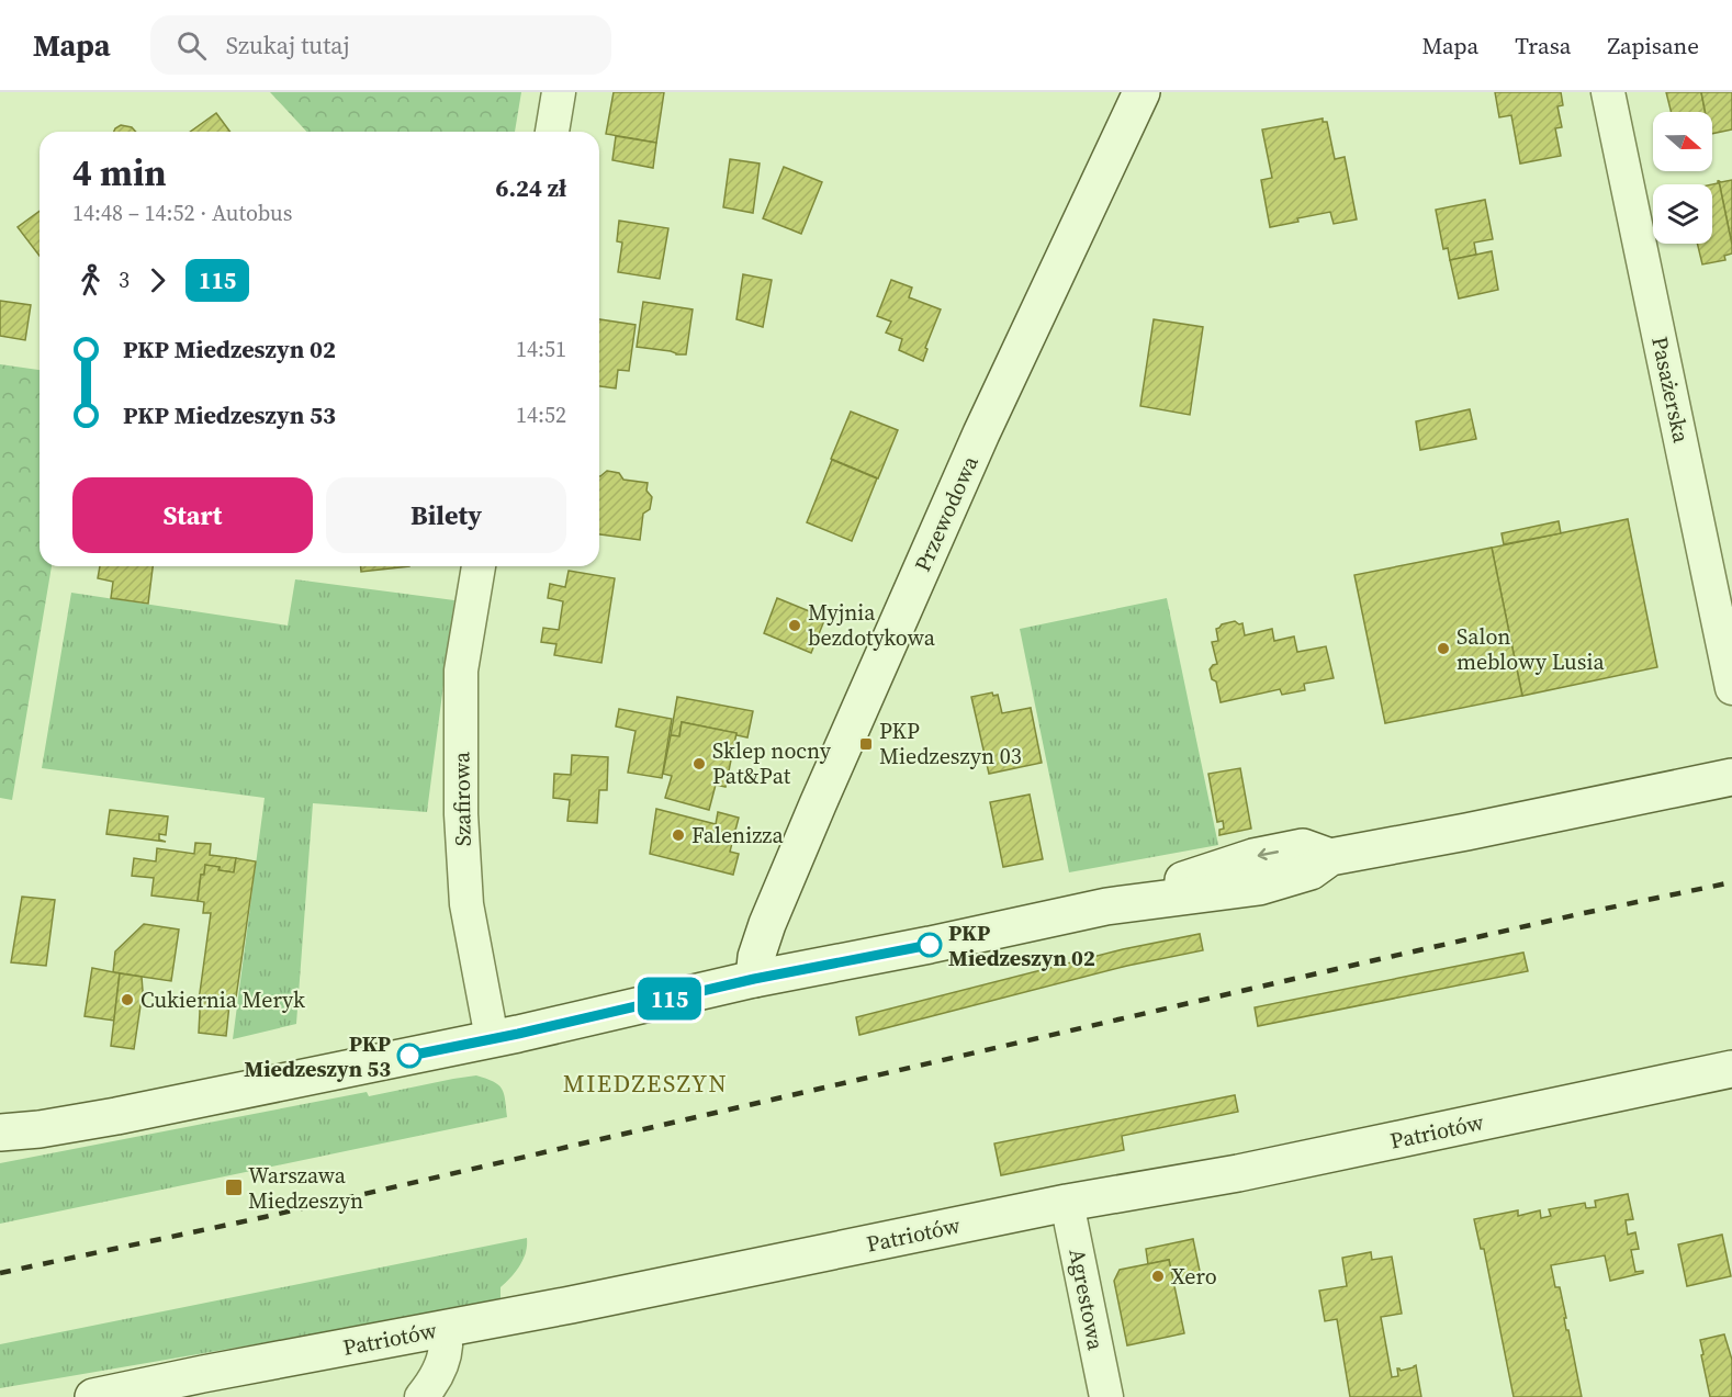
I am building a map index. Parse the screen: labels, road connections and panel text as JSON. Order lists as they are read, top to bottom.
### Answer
{
  "streets": {
    "main road": ["Przewodowa", "Patriotów"],
    "street": ["Pasażerska", "Szafirowa", "Agrestowa"]
  },
  "crossings": [
    ["Patriotów", "Agrestowa"]
  ],
  "districts": ["MIEDZESZYN"],
  "places": {
    "other": [
      "Myjnia bezdotykowa",
      "Salon meblowy Lusia",
      "Sklep nocny Pat&Pat",
      "Falenizza",
      "PKP Miedzeszyn 02",
      "Cukiernia Meryk",
      "PKP Miedzeszyn 53",
      "Xero"
    ],
    "transit": ["PKP Miedzeszyn 03", "Warszawa Miedzeszyn"]
  },
  "lines": ["bus line 115"],
  "north": "right",
  "page": {
    "header": "Mapa",
    "search": "Szukaj tutaj",
    "nav": ["Mapa", "Trasa", "Zapisane"],
    "on_map": "115",
    "heading": ["4 min", "14:48 – 14:52 · Autobus", "6.24 zł"],
    "legs": ["3", "115"],
    "list": [
      {
        "name": "PKP Miedzeszyn 02",
        "value": "14:51"
      },
      {
        "name": "PKP Miedzeszyn 53",
        "value": "14:52"
      }
    ],
    "buttons": ["Start", "Bilety"]
  }
}
